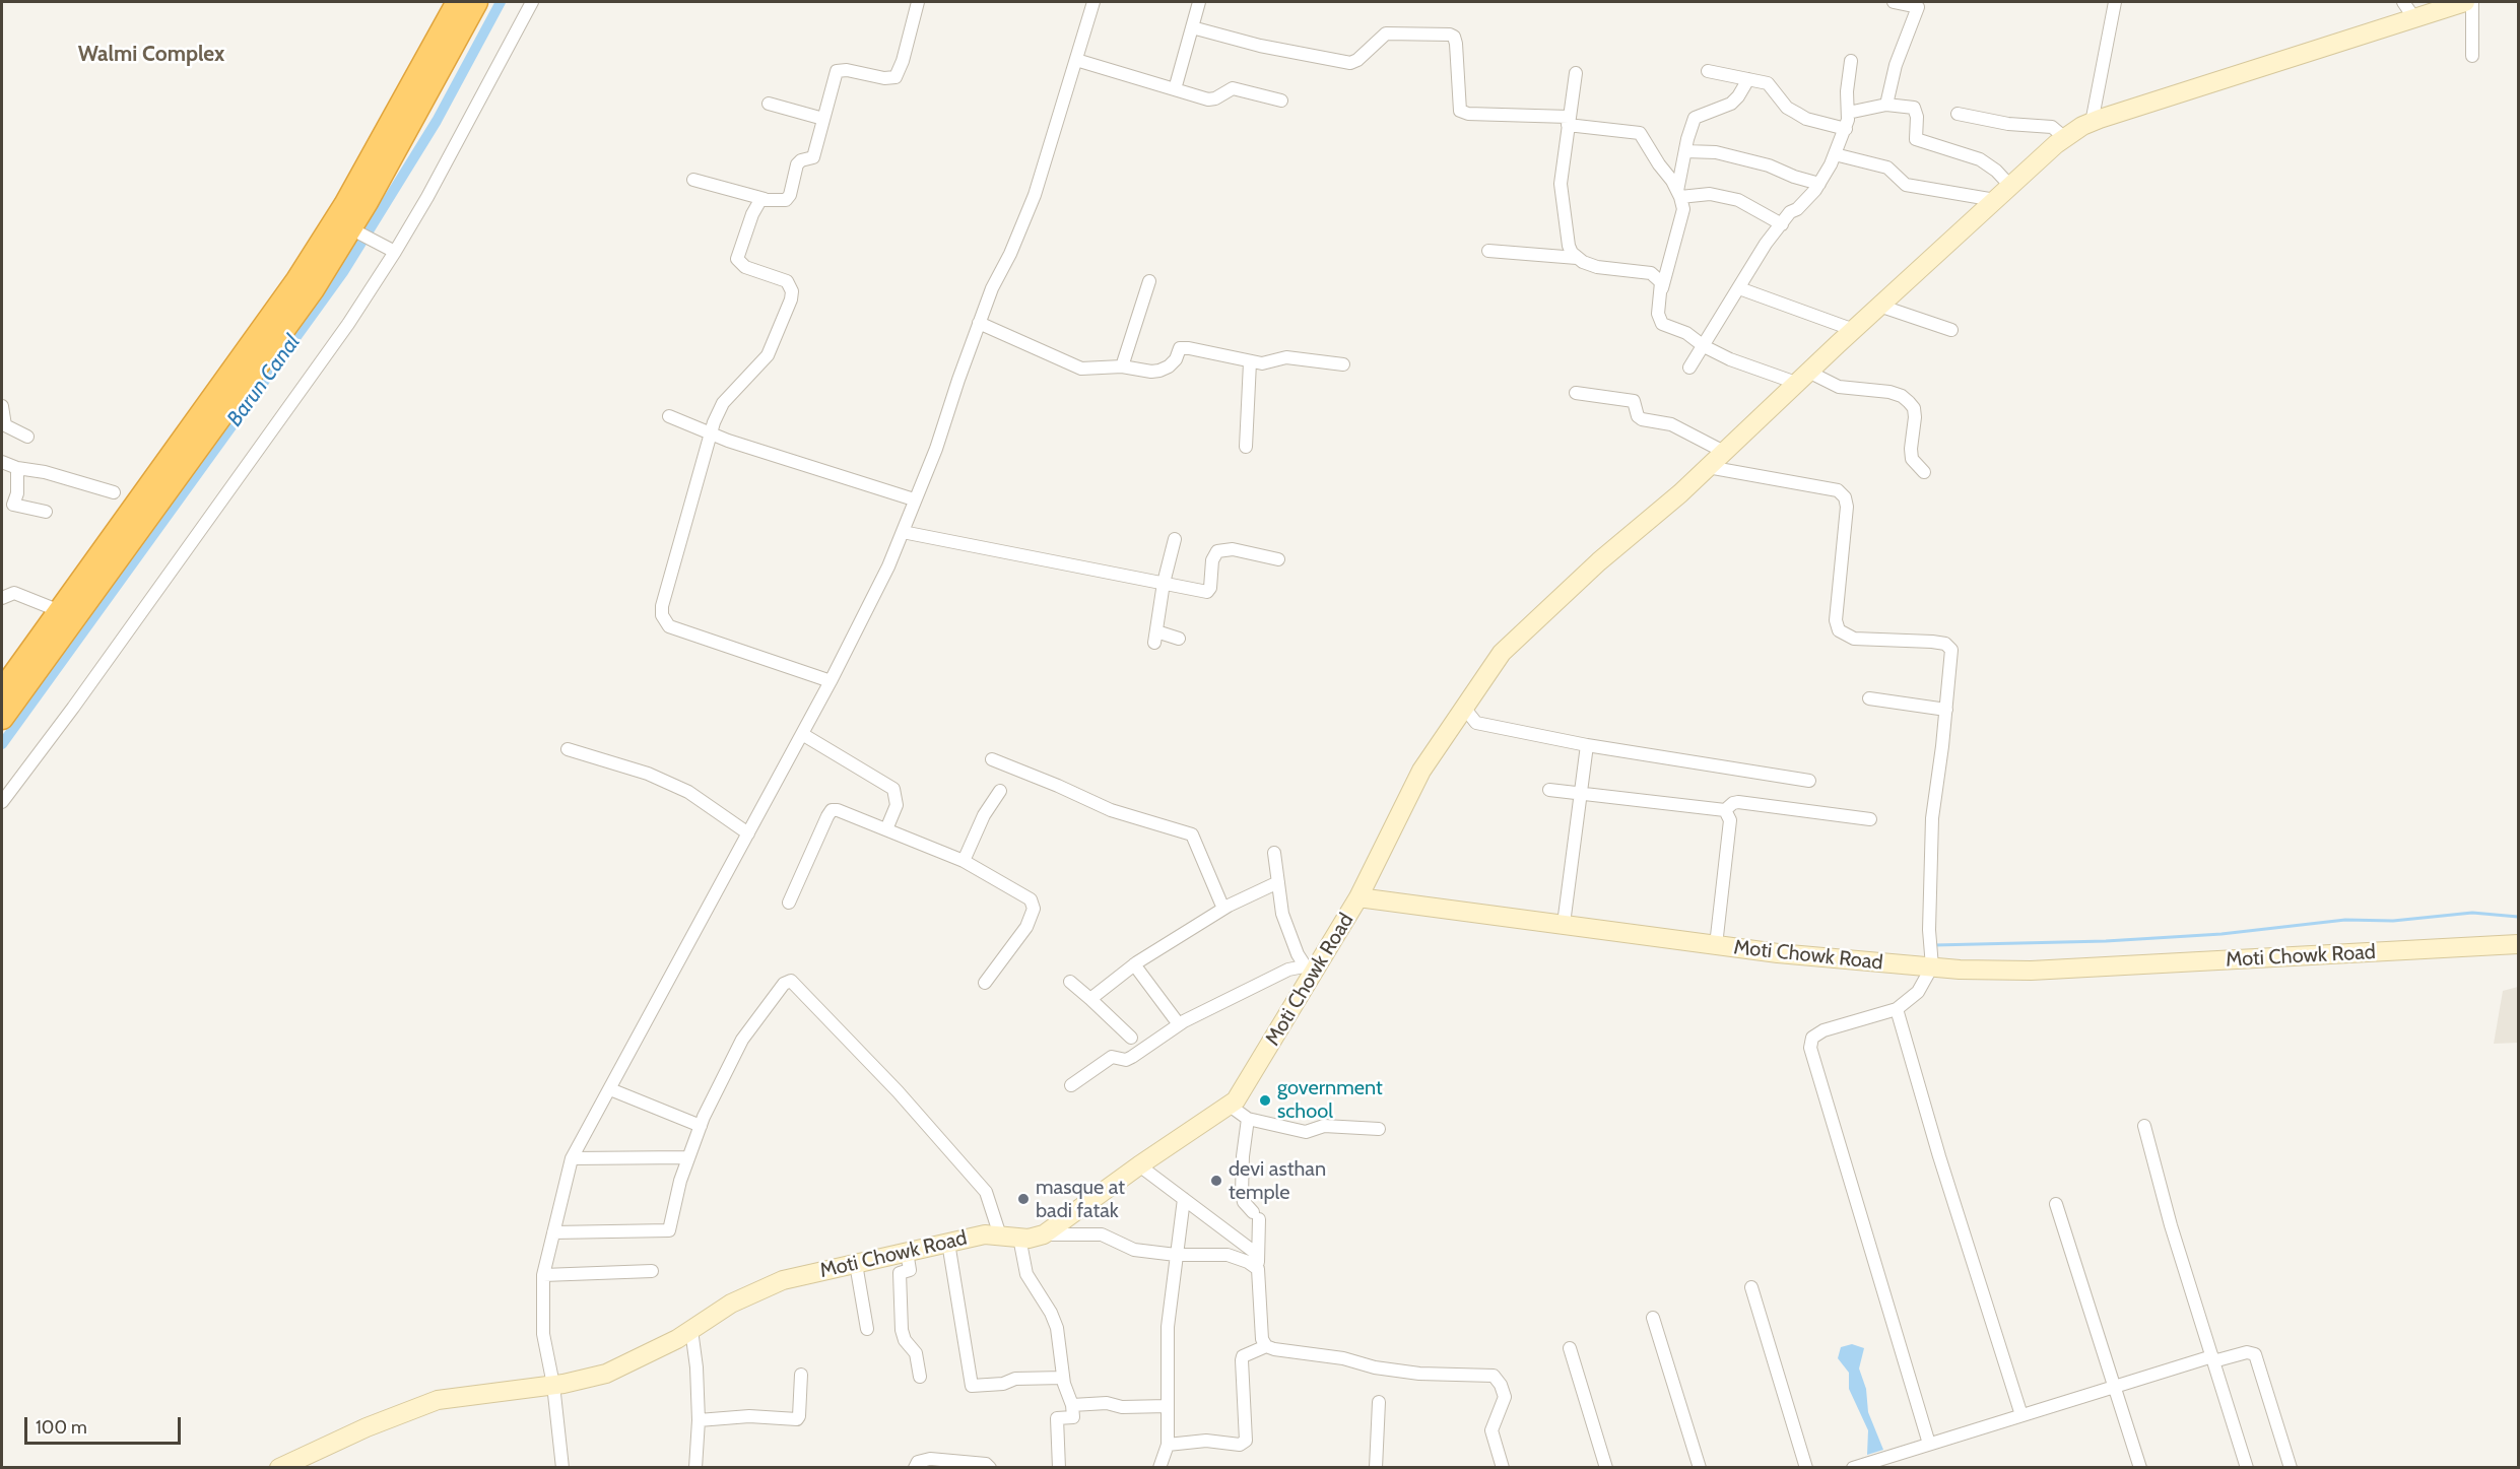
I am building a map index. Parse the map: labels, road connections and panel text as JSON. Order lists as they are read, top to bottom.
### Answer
{
  "streets": {
    "street": ["Moti Chowk Road"]
  },
  "districts": ["Walmi Complex"],
  "water": ["Barun Canal"],
  "places": ["government school", "devi asthan temple", "masque at badi fatak"],
  "scale_bar": "100 m"
}
